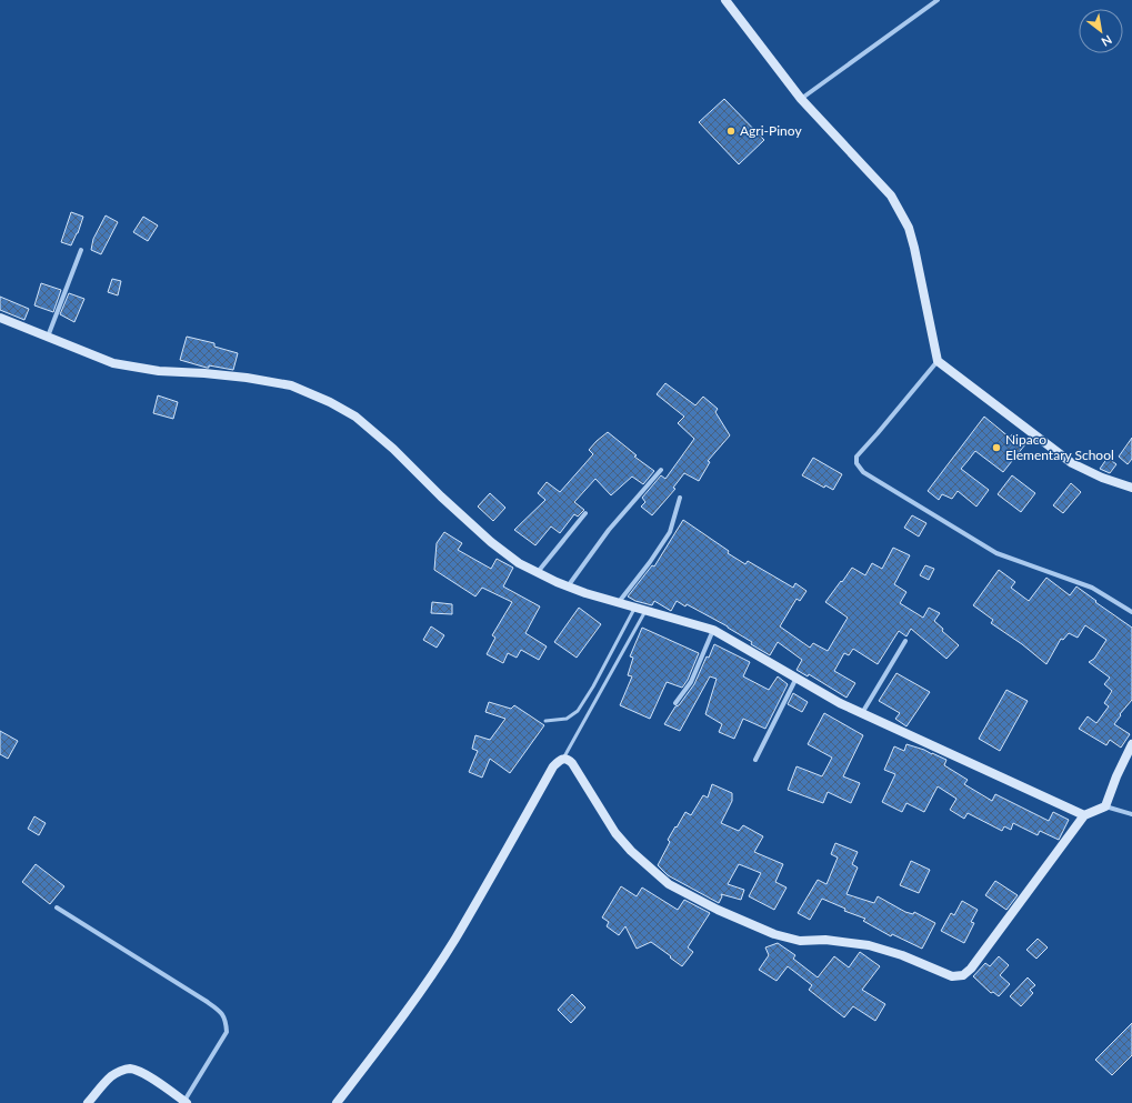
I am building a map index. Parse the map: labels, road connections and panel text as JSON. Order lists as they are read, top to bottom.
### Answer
{
  "places": ["Agri-Pinoy", "Nipaco Elementary School"],
  "north": "bottom right"
}
